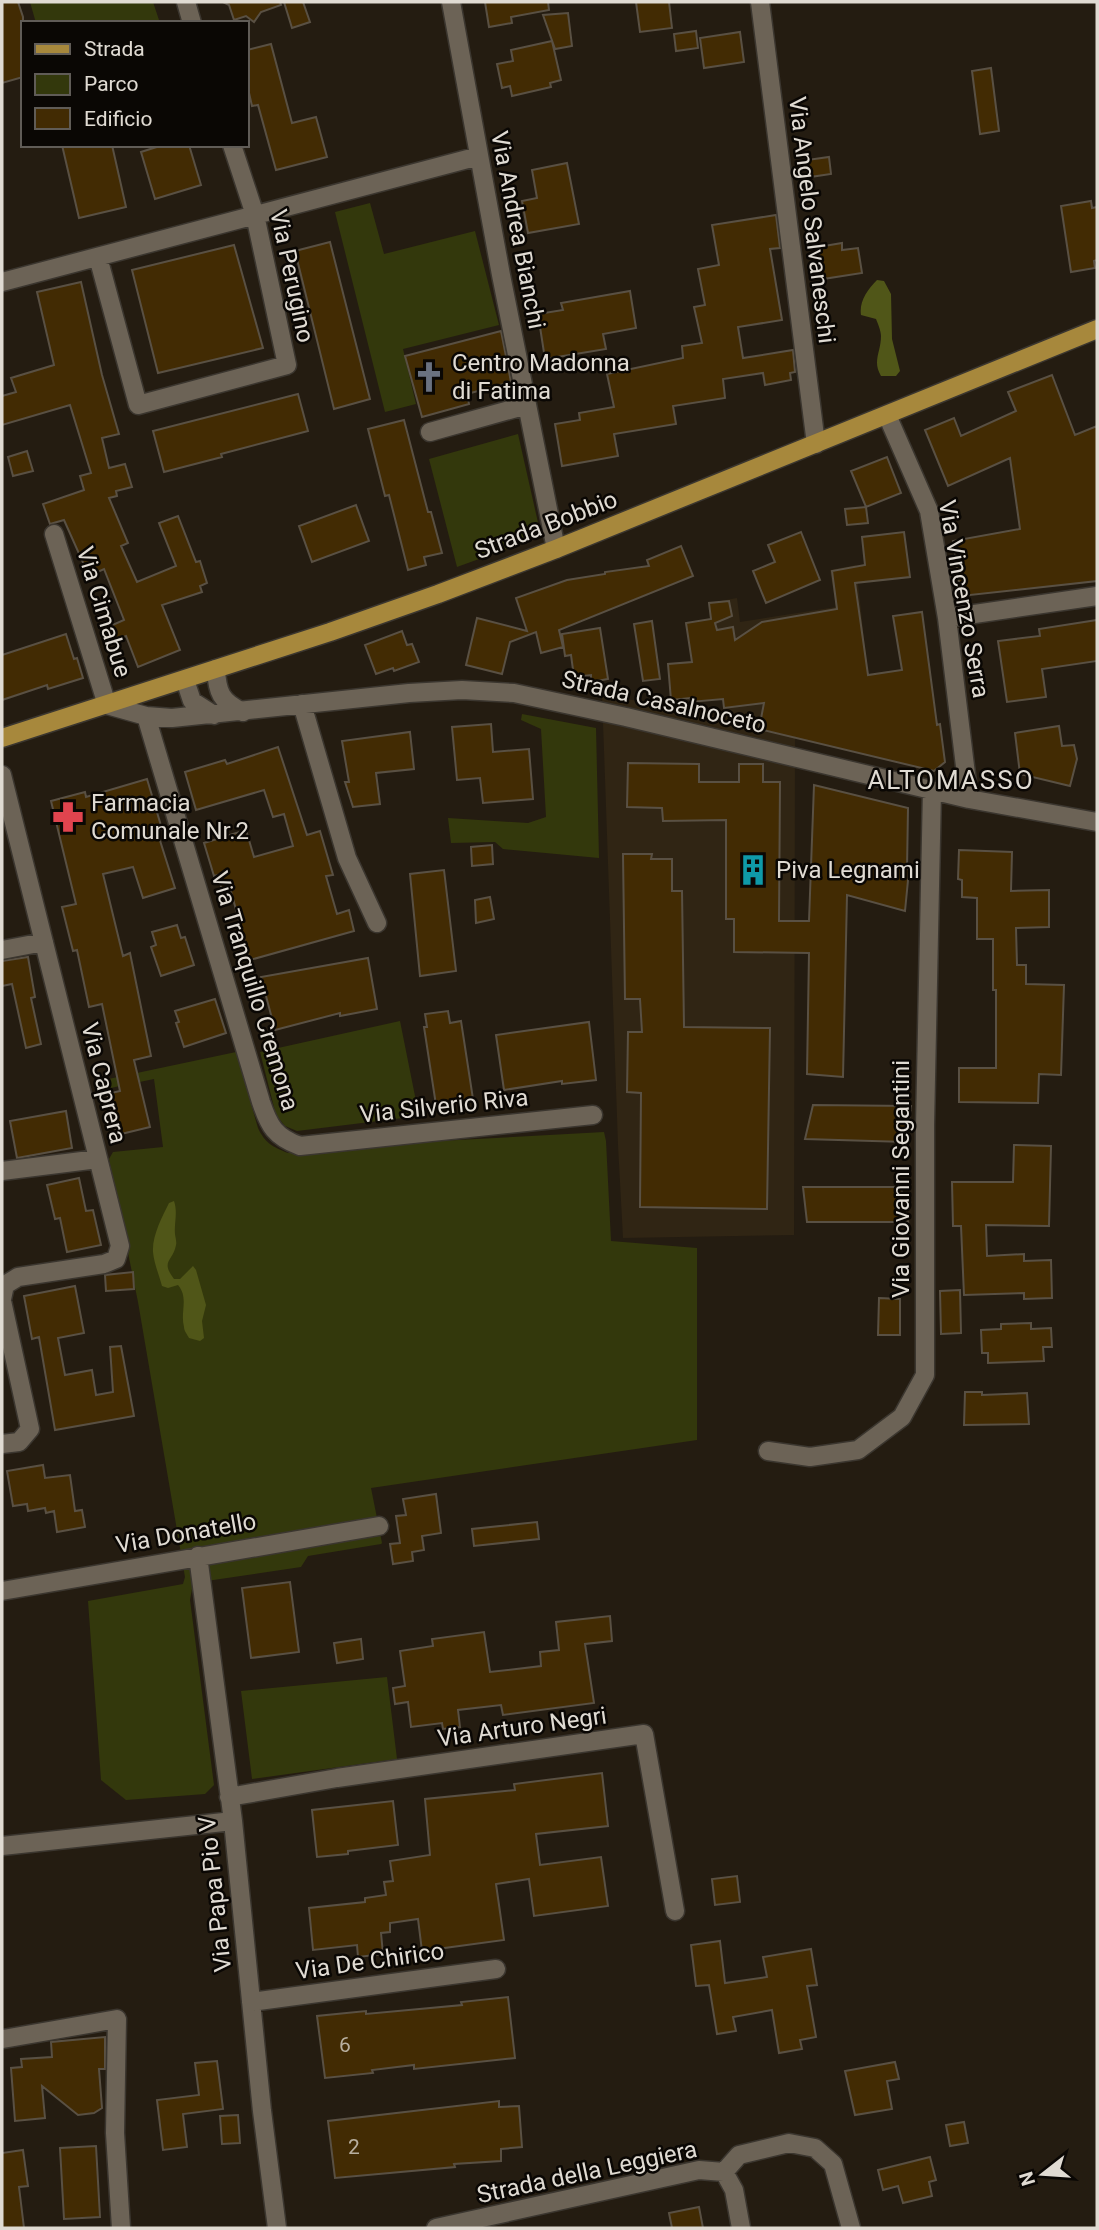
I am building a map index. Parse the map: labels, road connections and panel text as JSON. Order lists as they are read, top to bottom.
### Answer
{
  "streets": {
    "main road": ["Strada Bobbio"],
    "street": [
      "Via Angelo Salvaneschi",
      "Via Andrea Bianchi",
      "Via Perugino",
      "Via Vincenzo Serra",
      "Via Cimabue",
      "Strada Casalnoceto",
      "Via Tranquillo Cremona",
      "Via Caprera",
      "Via Silverio Riva",
      "Via Giovanni Segantini",
      "Via Donatello",
      "Via Arturo Negri",
      "Via Papa Pio V",
      "Via De Chirico",
      "Strada della Leggiera"
    ]
  },
  "crossings": [
    ["Via Angelo Salvaneschi", "Strada Bobbio"],
    ["Via Andrea Bianchi", "Strada Bobbio"],
    ["Strada Bobbio", "Via Vincenzo Serra"],
    ["Strada Bobbio", "Via Cimabue"],
    ["Strada Bobbio", "Strada Casalnoceto"],
    ["Via Vincenzo Serra", "Strada Casalnoceto"],
    ["Via Cimabue", "Strada Casalnoceto"],
    ["Strada Casalnoceto", "Via Tranquillo Cremona"],
    ["Strada Casalnoceto", "Via Giovanni Segantini"],
    ["Via Tranquillo Cremona", "Via Silverio Riva"],
    ["Via Donatello", "Via Papa Pio V"],
    ["Via Arturo Negri", "Via Papa Pio V"],
    ["Via Papa Pio V", "Via De Chirico"]
  ],
  "districts": ["ALTOMASSO"],
  "places": {
    "church": ["Centro Madonna di Fatima"],
    "pharmacy": ["Farmacia Comunale Nr.2"],
    "building": ["Piva Legnami"]
  },
  "house_numbers": ["6", "2"],
  "legend": ["Strada", "Parco", "Edificio"],
  "north": "left"
}
